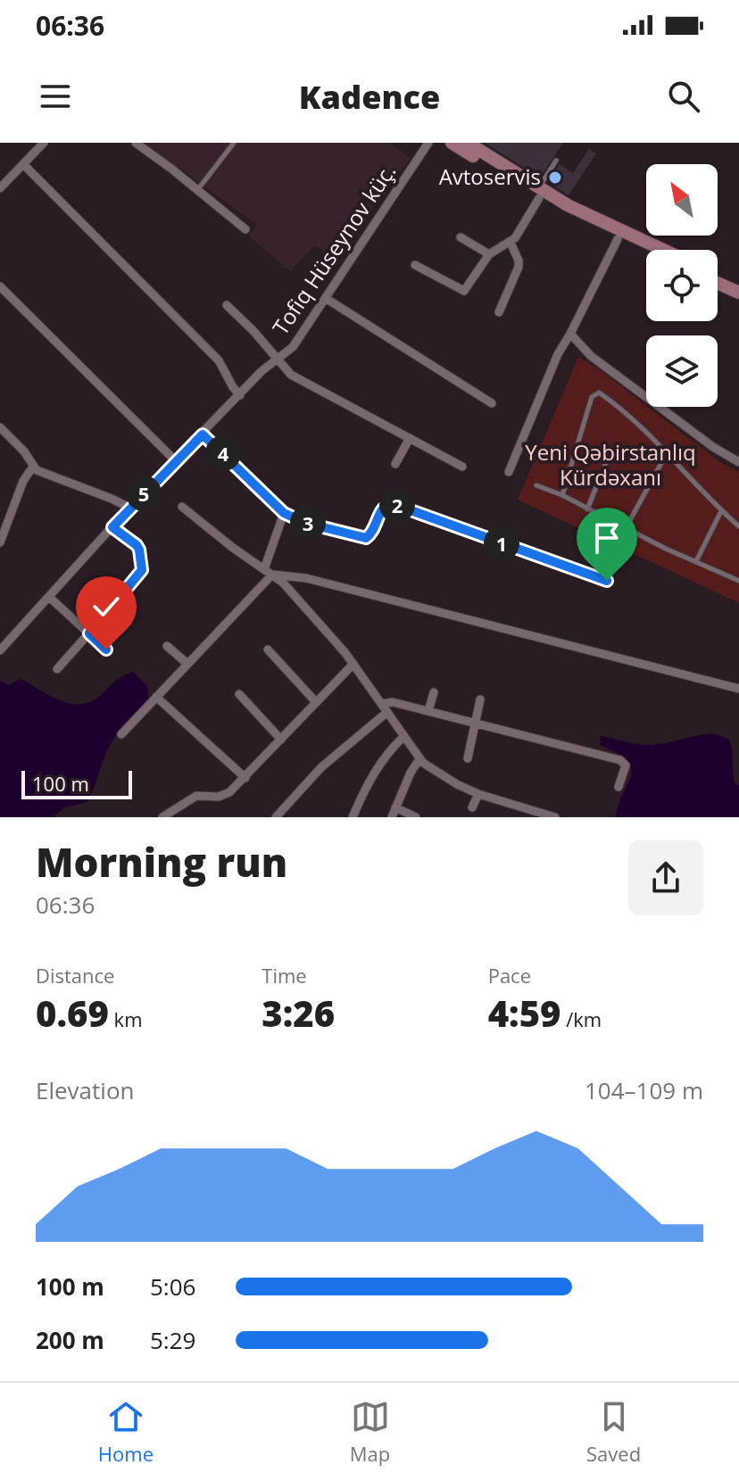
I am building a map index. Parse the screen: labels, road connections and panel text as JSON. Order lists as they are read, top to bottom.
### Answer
{
  "streets": {
    "street": ["Tofiq Hüseynov küç."]
  },
  "parks": ["Yeni Qəbirstanlıq Kürdəxanı"],
  "places": ["Avtoservis"],
  "scale_bar": "100 m",
  "north": "top left",
  "page": {
    "status": "06:36",
    "header": "Kadence",
    "pins": [
      "4",
      "5",
      "2",
      "3",
      "1"
    ],
    "scale": "100 m",
    "heading": ["Morning run", "06:36"],
    "stats": [
      ["Distance", "0.69 km"],
      ["Time", "3:26"],
      ["Pace", "4:59 /km"]
    ],
    "chart": ["Elevation", "104–109 m"],
    "list": [
      {
        "name": "100 m",
        "note": "5:06"
      },
      {
        "name": "200 m",
        "note": "5:29"
      }
    ],
    "tabs": ["Home", "Map", "Saved"]
  }
}
